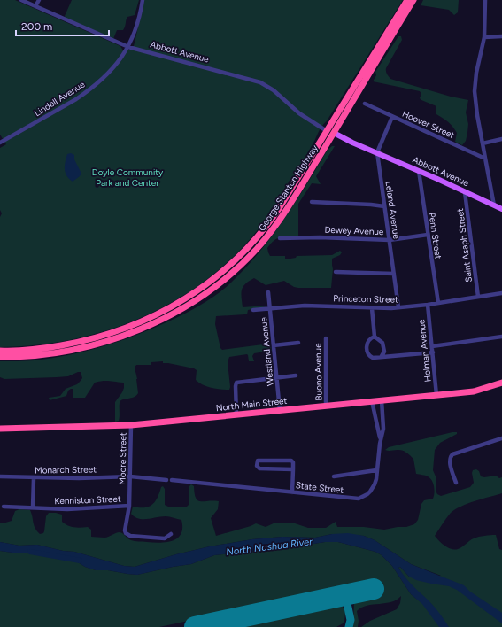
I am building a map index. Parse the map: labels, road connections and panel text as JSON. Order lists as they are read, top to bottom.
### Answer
{
  "streets": {
    "highway": ["George Stanton Highway", "North Main Street"],
    "main road": ["Abbott Avenue"],
    "street": [
      "Lindell Avenue",
      "Hoover Street",
      "Leland Avenue",
      "Dewey Avenue",
      "Penn Street",
      "Saint Asaph Street",
      "Princeton Street",
      "Holman Avenue",
      "Westland Avenue",
      "Buono Avenue",
      "Moore Street",
      "Monarch Street",
      "State Street",
      "Kenniston Street"
    ]
  },
  "crossings": [
    ["Abbott Avenue", "Lindell Avenue"],
    ["Abbott Avenue", "George Stanton Highway"],
    ["Abbott Avenue", "Leland Avenue"],
    ["Abbott Avenue", "Penn Street"],
    ["Abbott Avenue", "Saint Asaph Street"],
    ["Leland Avenue", "Dewey Avenue"],
    ["Leland Avenue", "Princeton Street"],
    ["Dewey Avenue", "Penn Street"],
    ["Penn Street", "Princeton Street"],
    ["Saint Asaph Street", "Princeton Street"],
    ["Princeton Street", "Holman Avenue"],
    ["Princeton Street", "Westland Avenue"],
    ["Holman Avenue", "North Main Street"],
    ["Westland Avenue", "North Main Street"],
    ["Buono Avenue", "North Main Street"],
    ["North Main Street", "Moore Street"],
    ["North Main Street", "State Street"],
    ["Moore Street", "Monarch Street"],
    ["Moore Street", "Kenniston Street"]
  ],
  "water": ["North Nashua River"],
  "parks": ["Doyle Community Park and Center"],
  "scale_bar": "200 m"
}
